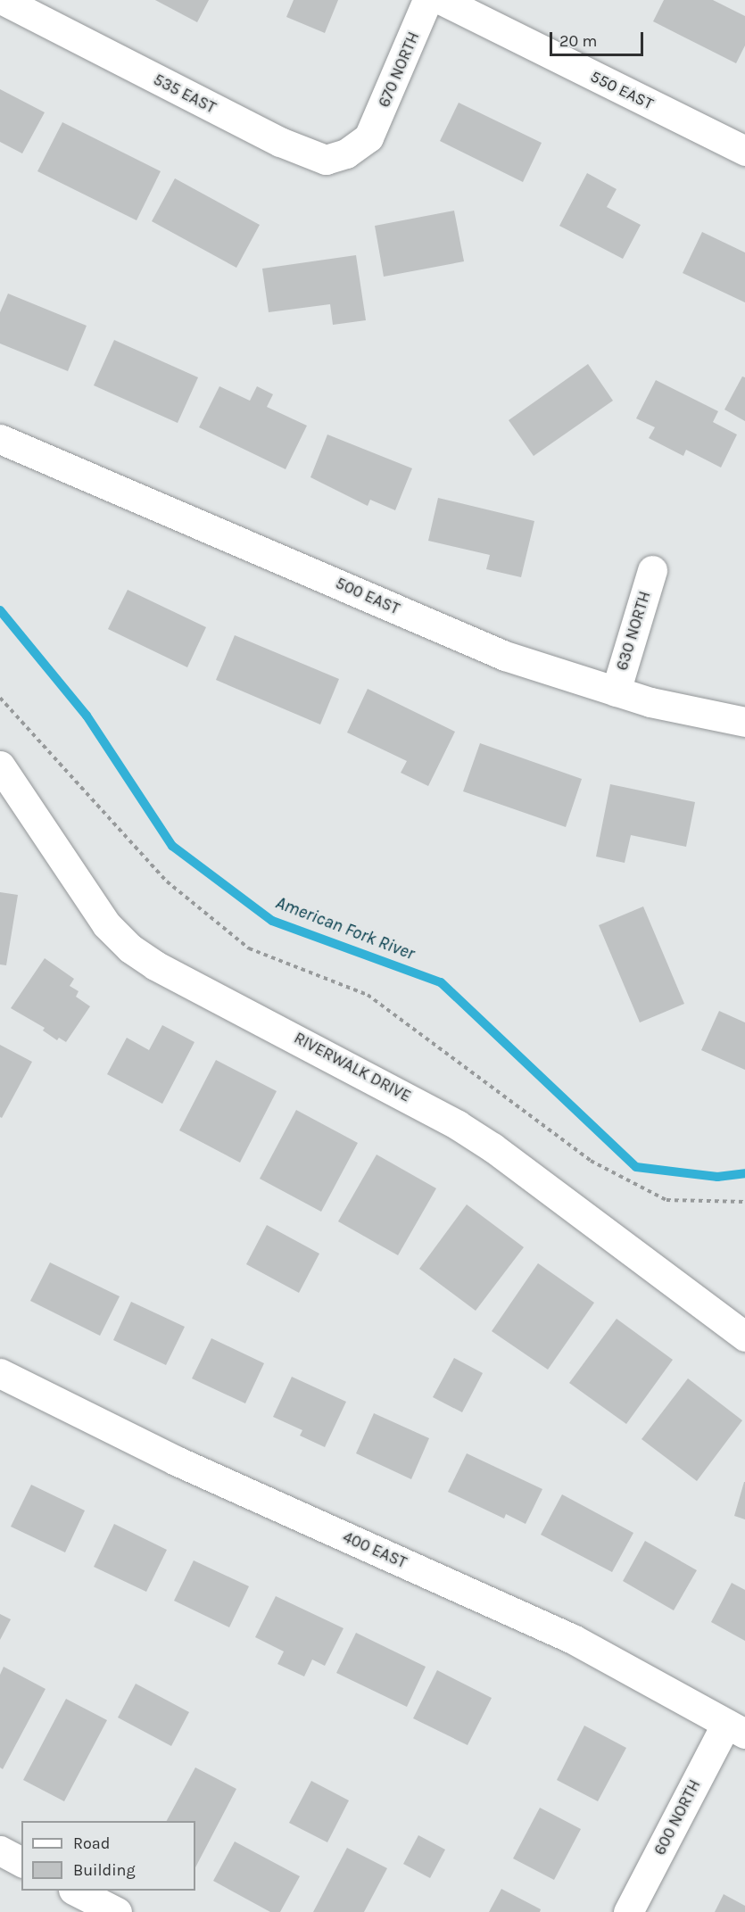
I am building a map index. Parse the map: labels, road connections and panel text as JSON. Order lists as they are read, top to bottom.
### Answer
{
  "streets": {
    "street": [
      "670 NORTH",
      "550 EAST",
      "535 EAST",
      "500 EAST",
      "630 NORTH",
      "RIVERWALK DRIVE",
      "400 EAST",
      "600 NORTH"
    ]
  },
  "crossings": [
    ["670 NORTH", "535 EAST"],
    ["500 EAST", "630 NORTH"],
    ["400 EAST", "600 NORTH"]
  ],
  "water": ["American Fork River"],
  "legend": ["Road", "Building"],
  "scale_bar": "20 m"
}
